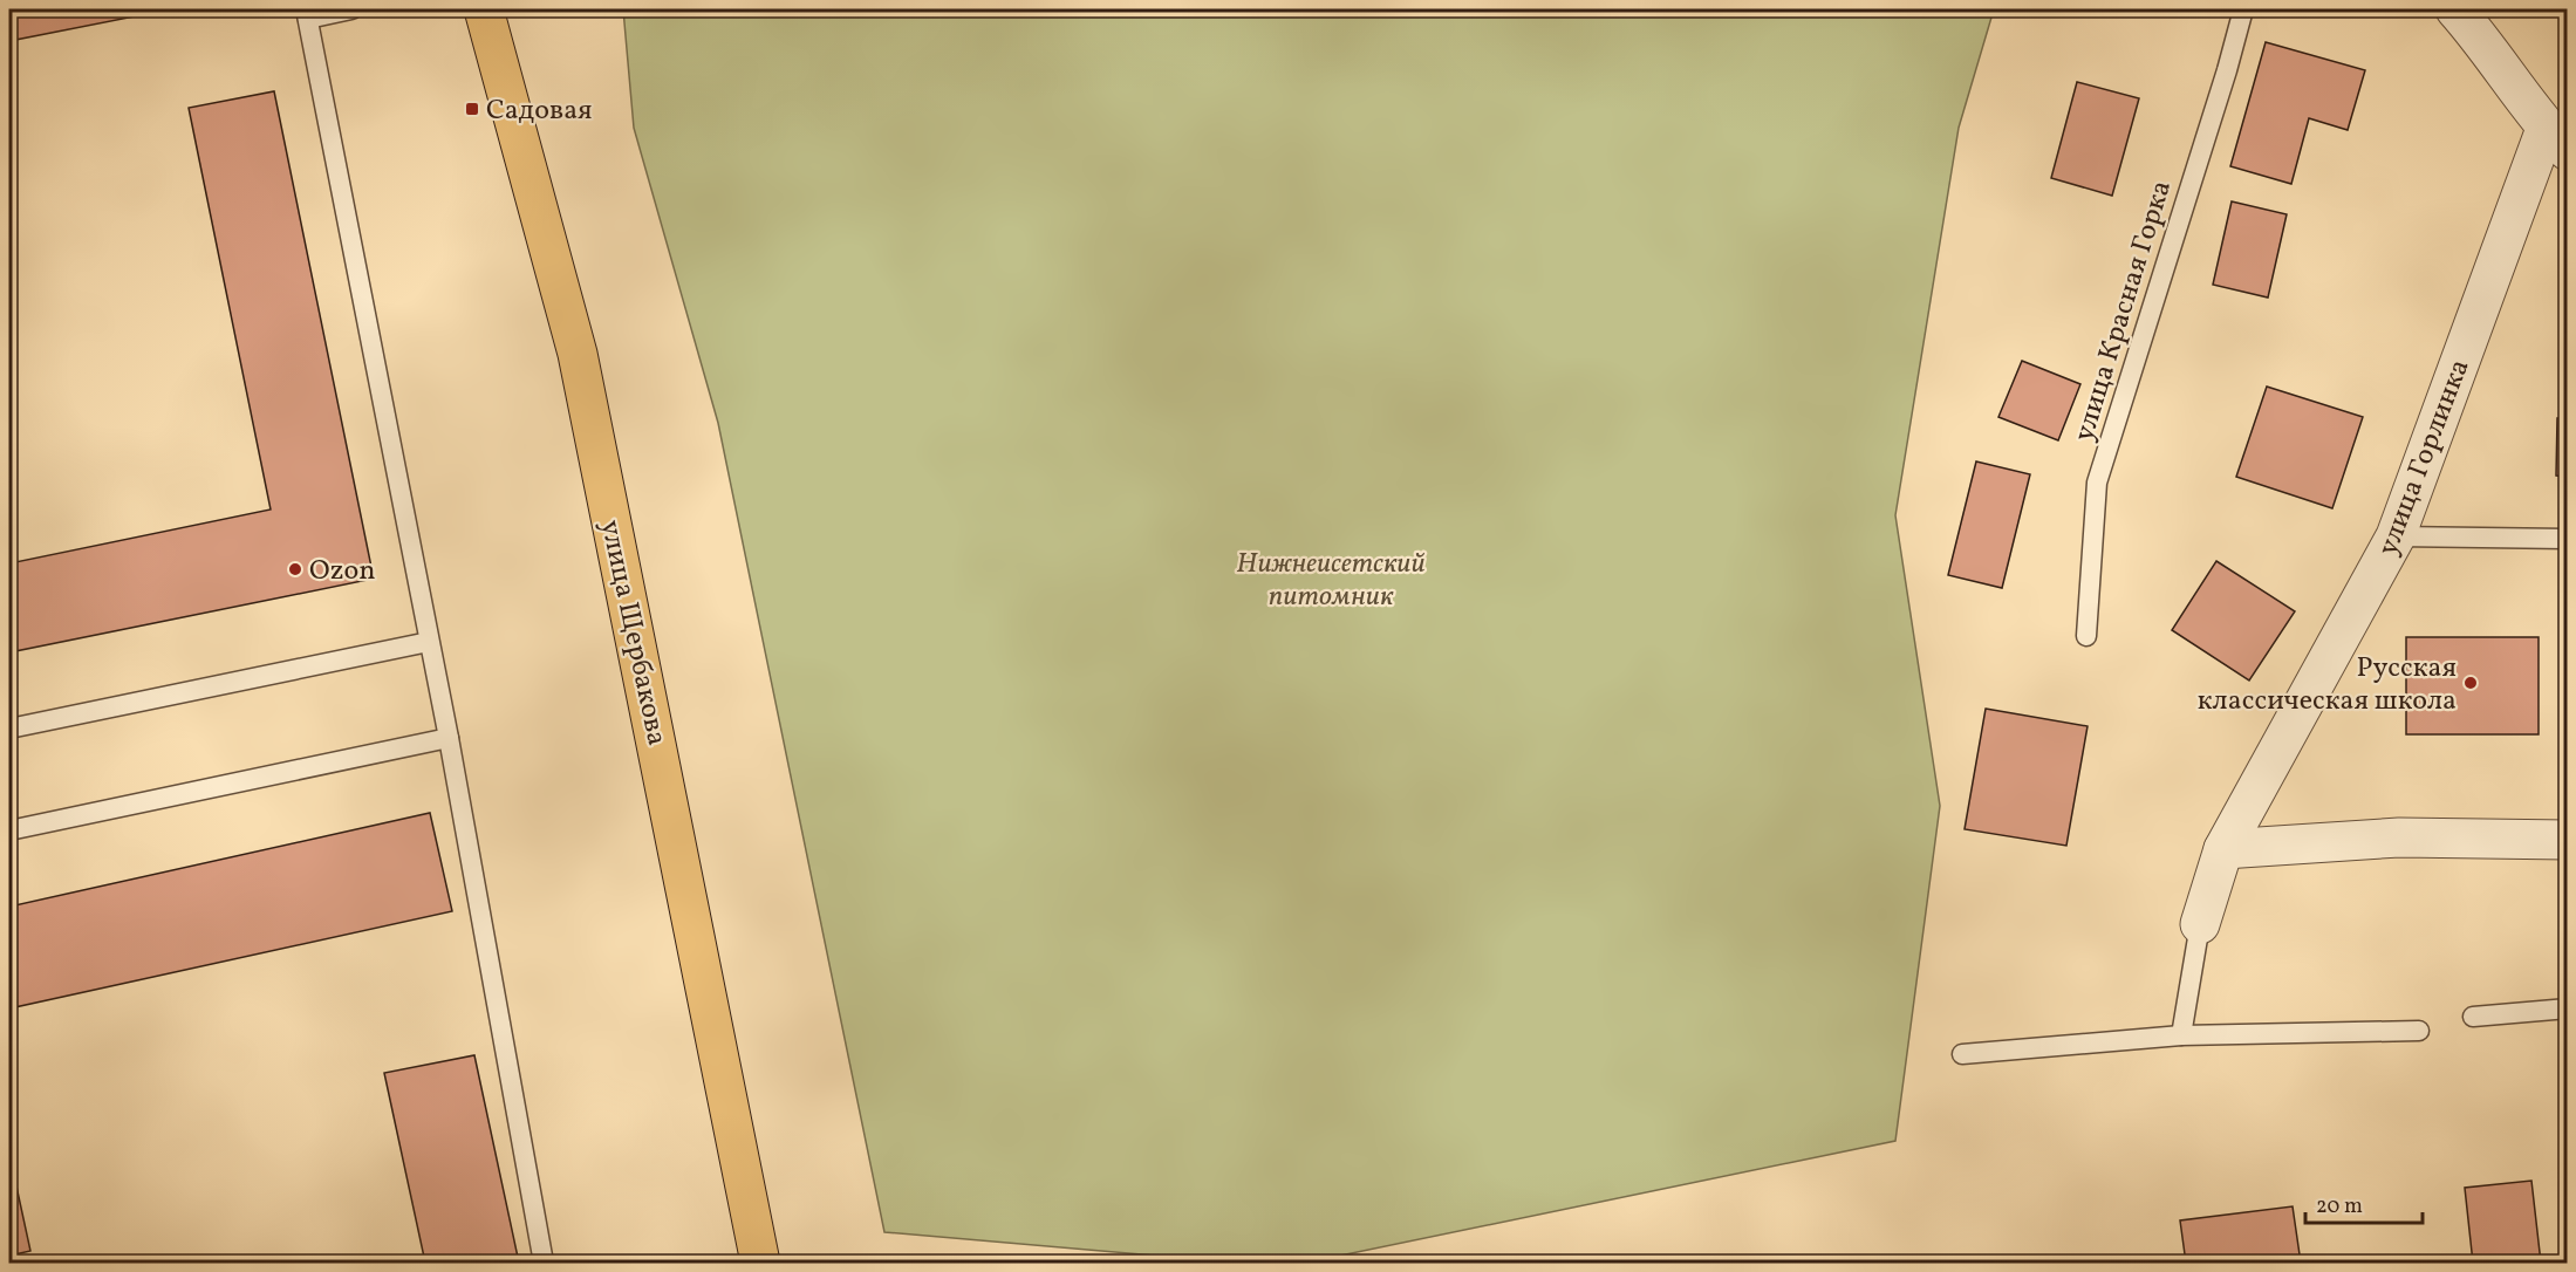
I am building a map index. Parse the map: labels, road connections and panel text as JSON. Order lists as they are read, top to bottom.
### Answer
{
  "streets": {
    "main road": ["улица Щербакова"],
    "street": ["улица Горлинка"],
    "lane": ["улица Красная Горка"]
  },
  "parks": ["Нижнеисетский питомник"],
  "places": {
    "transit": ["Садовая"],
    "other": ["Ozon", "Русская классическая школа"]
  },
  "scale_bar": "20 m"
}
